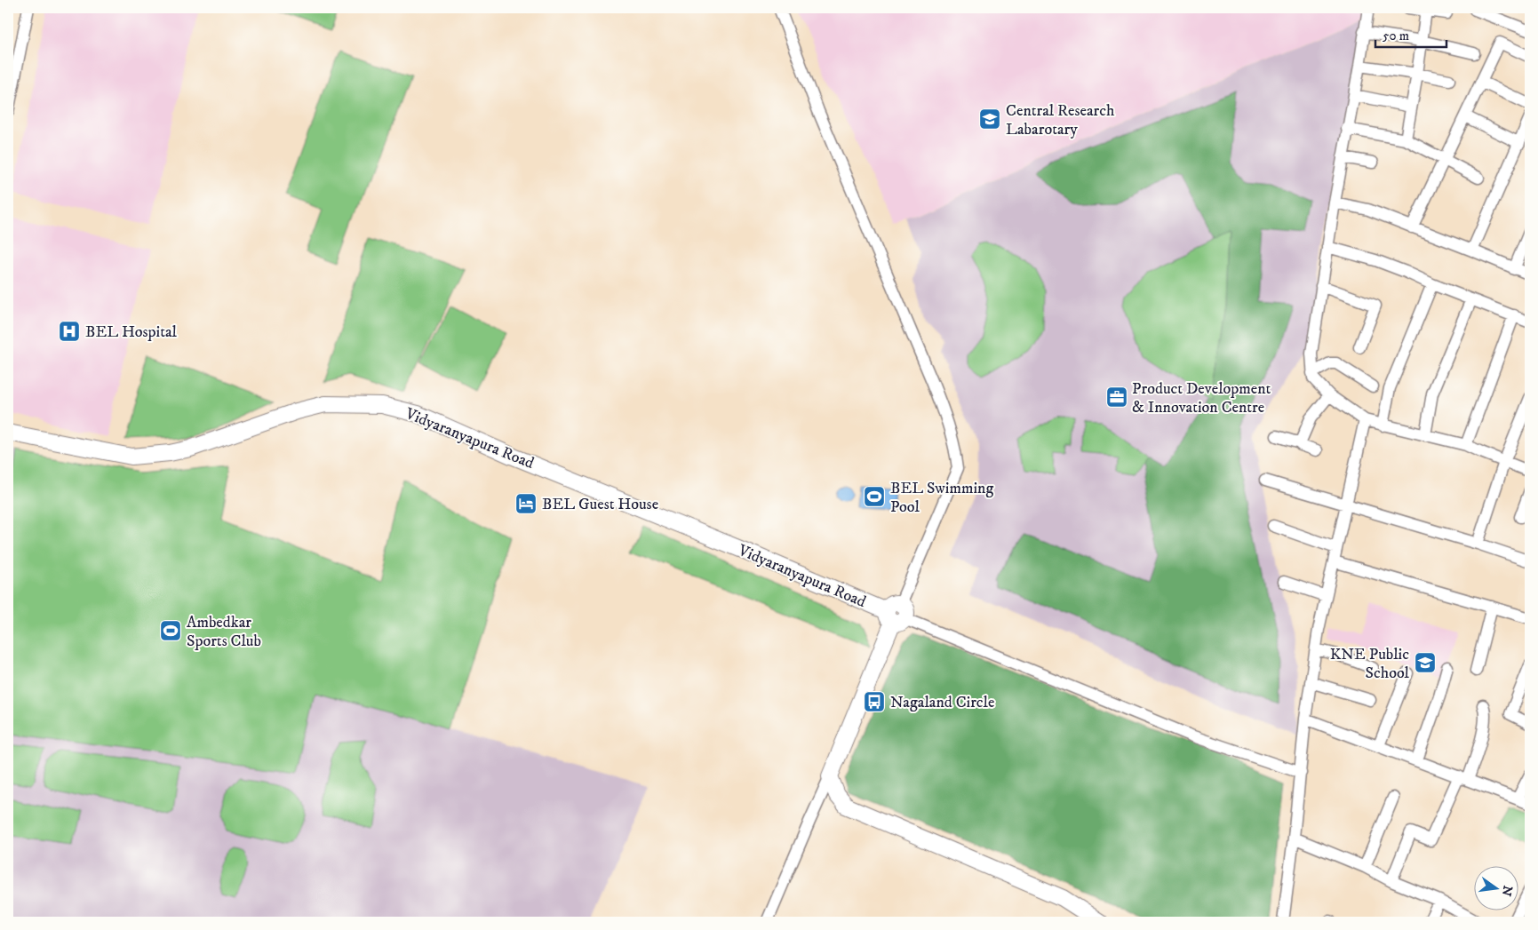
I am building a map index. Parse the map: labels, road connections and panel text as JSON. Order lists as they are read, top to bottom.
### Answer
{
  "streets": {
    "main road": ["Vidyaranyapura Road"]
  },
  "places": {
    "school or university": ["Central Research Labarotary", "KNE Public School"],
    "hospital": ["BEL Hospital"],
    "office": ["Product Development & Innovation Centre"],
    "sports": ["BEL Swimming Pool", "Ambedkar Sports Club"],
    "hotel": ["BEL Guest House"],
    "bus stop": ["Nagaland Circle"]
  },
  "scale_bar": "50 m",
  "north": "right"
}
